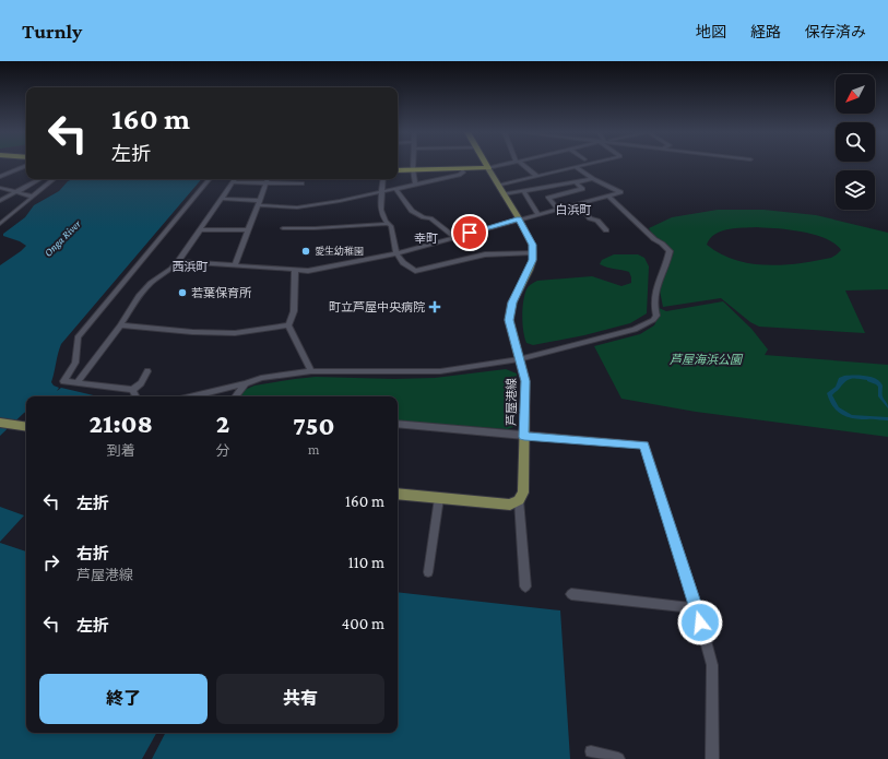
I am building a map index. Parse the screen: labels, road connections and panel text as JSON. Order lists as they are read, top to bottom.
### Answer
{
  "streets": {
    "main road": ["芦屋港線"]
  },
  "districts": ["白浜町", "幸町", "西浜町"],
  "water": ["Onga River"],
  "parks": ["芦屋海浜公園"],
  "places": {
    "other": ["愛生幼稚園", "若葉保育所"],
    "health": ["町立芦屋中央病院"]
  },
  "north": "bottom left",
  "page": {
    "header": "Turnly",
    "nav": ["地図", "経路", "保存済み"],
    "turn": ["160 m", "左折"],
    "eta": [
      "21:08",
      "到着",
      "2",
      "分",
      "750",
      "m"
    ],
    "list": [
      {
        "name": "左折",
        "value": "160 m"
      },
      {
        "name": "右折",
        "note": "芦屋港線",
        "value": "110 m"
      },
      {
        "name": "左折",
        "value": "400 m"
      }
    ],
    "buttons": ["終了", "共有"]
  }
}
